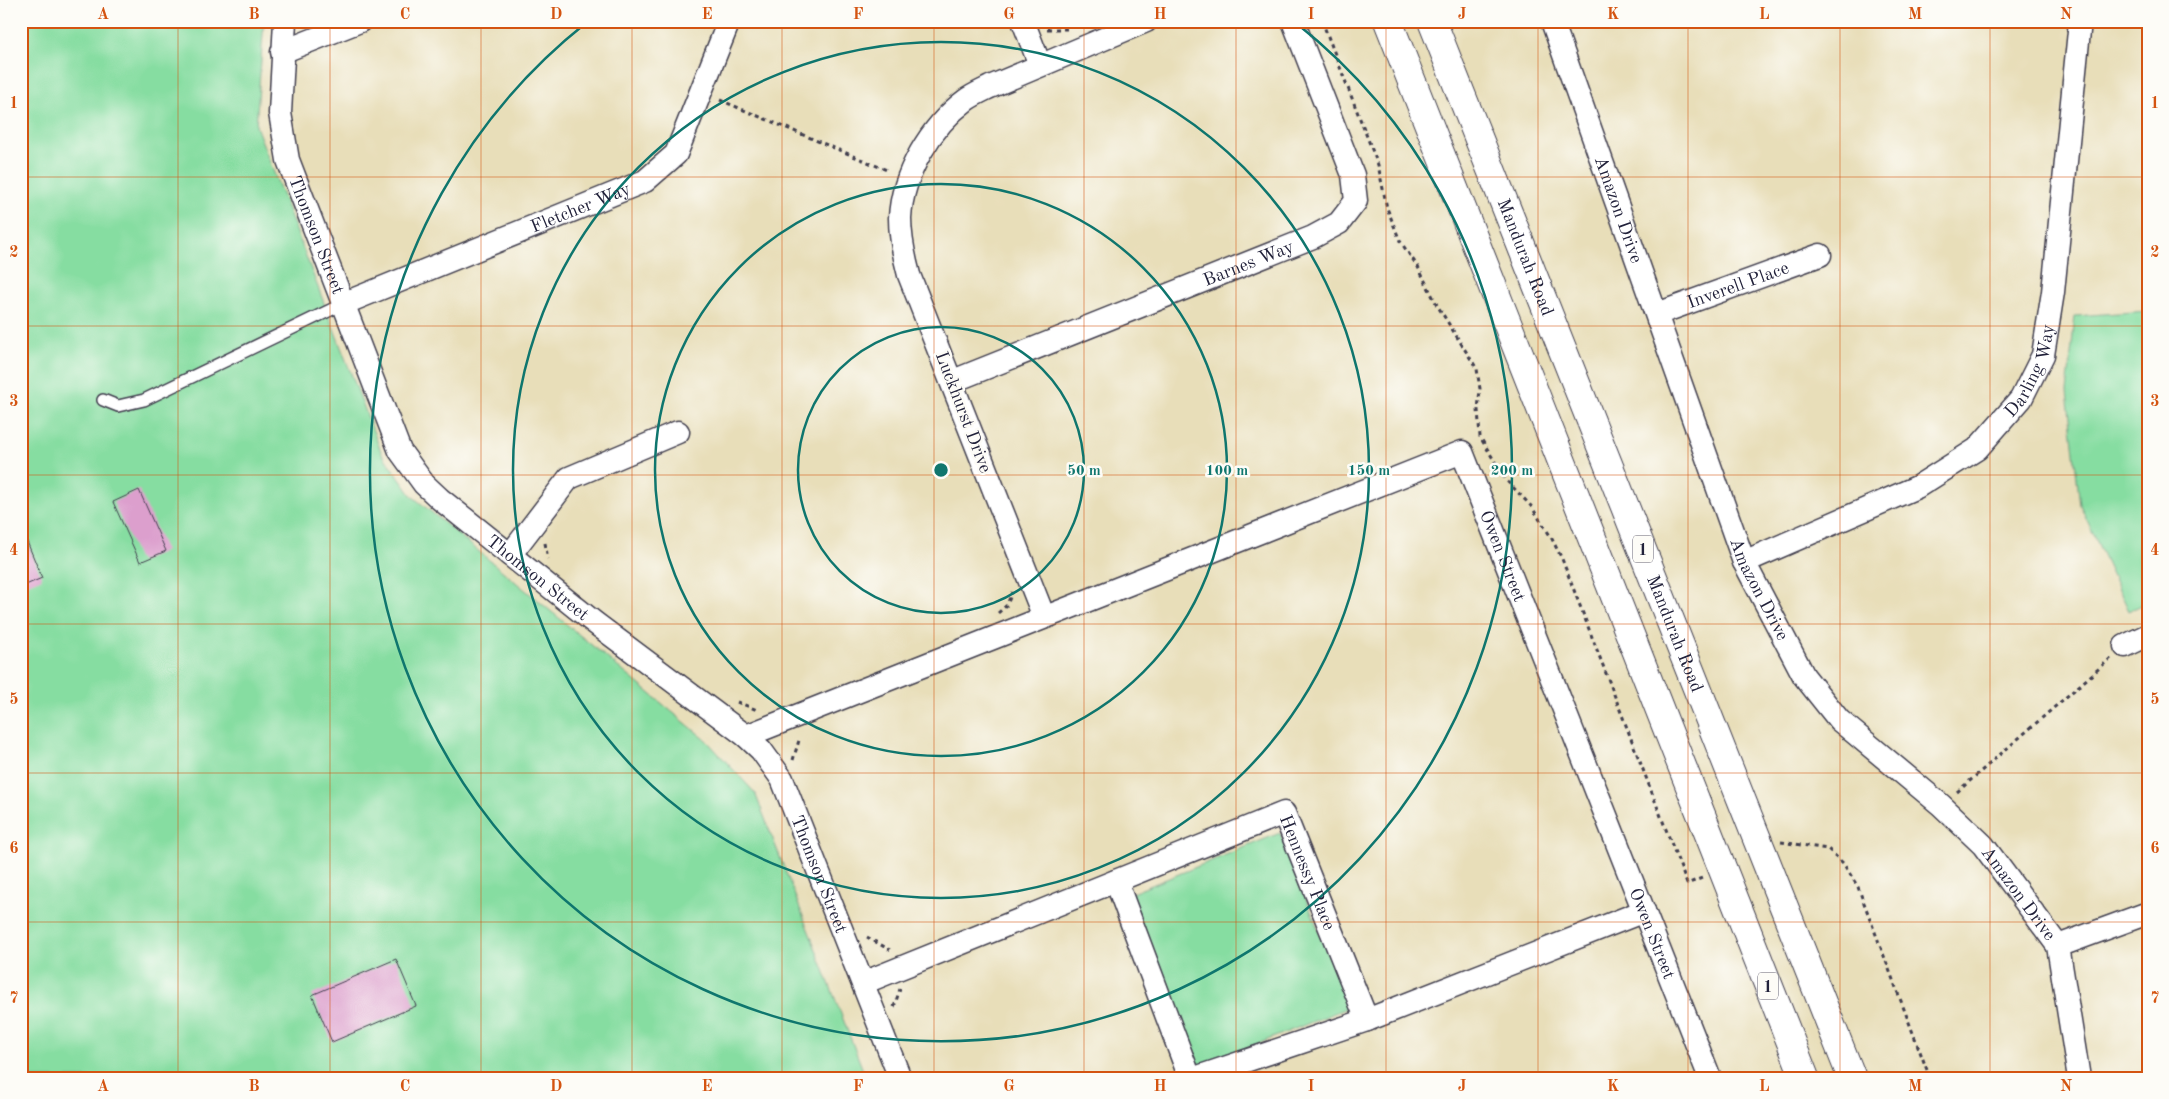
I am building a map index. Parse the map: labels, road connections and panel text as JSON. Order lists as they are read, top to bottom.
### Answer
{
  "streets": {
    "highway": ["Mandurah Road", "1"],
    "street": [
      "Fletcher Way",
      "Amazon Drive",
      "Thomson Street",
      "Barnes Way",
      "Inverell Place",
      "Darling Way",
      "Luckhurst Drive",
      "Owen Street",
      "Hennessy Place"
    ]
  },
  "crossings": [
    ["Fletcher Way", "Thomson Street"],
    ["Amazon Drive", "Inverell Place"],
    ["Amazon Drive", "Darling Way"],
    ["Thomson Street", "Hennessy Place"],
    ["Barnes Way", "Luckhurst Drive"],
    ["Luckhurst Drive", "Owen Street"]
  ],
  "grid": {
    "columns": [
      "A",
      "B",
      "C",
      "D",
      "E",
      "F",
      "G",
      "H",
      "I",
      "J",
      "K",
      "L",
      "M",
      "N"
    ],
    "rows": [
      "1",
      "2",
      "3",
      "4",
      "5",
      "6",
      "7"
    ]
  },
  "rings": [
    "50 m",
    "100 m",
    "150 m",
    "200 m"
  ]
}
